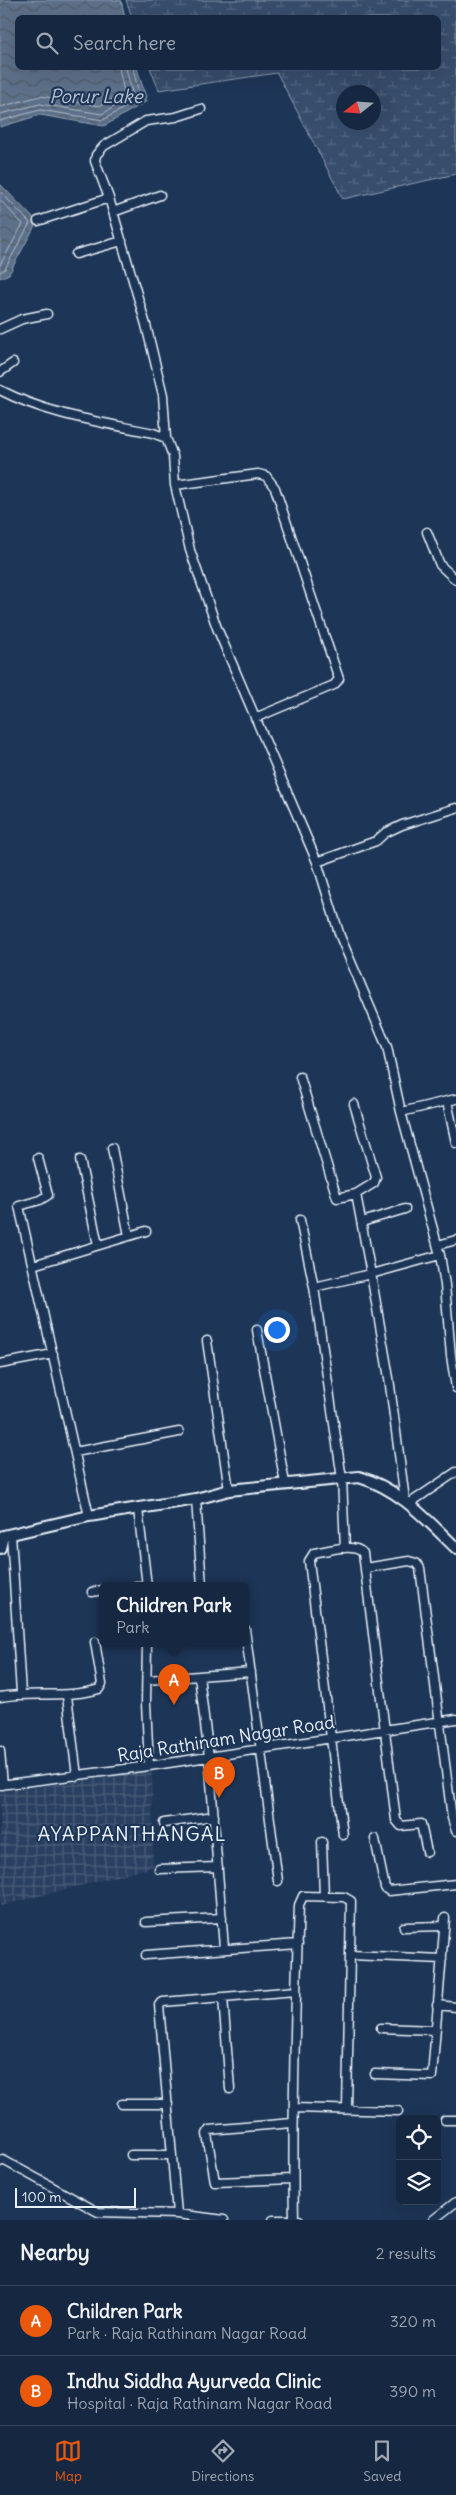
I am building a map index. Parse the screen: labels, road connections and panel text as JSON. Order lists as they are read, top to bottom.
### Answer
{
  "streets": {
    "street": ["Raja Rathinam Nagar Road"]
  },
  "districts": ["AYAPPANTHANGAL"],
  "water": ["Porur Lake"],
  "scale_bar": "100 m",
  "north": "left",
  "page": {
    "search": "Search here",
    "popup": ["Children Park", "Park"],
    "pins": ["A", "B"],
    "scale": "100 m",
    "heading": ["Nearby", "2 results"],
    "list": [
      {
        "mark": "A",
        "name": "Children Park",
        "note": "Park · Raja Rathinam Nagar Road",
        "value": "320 m"
      },
      {
        "mark": "B",
        "name": "Indhu Siddha Ayurveda Clinic",
        "note": "Hospital · Raja Rathinam Nagar Road",
        "value": "390 m"
      }
    ],
    "nav": ["Map", "Directions", "Saved"]
  }
}
